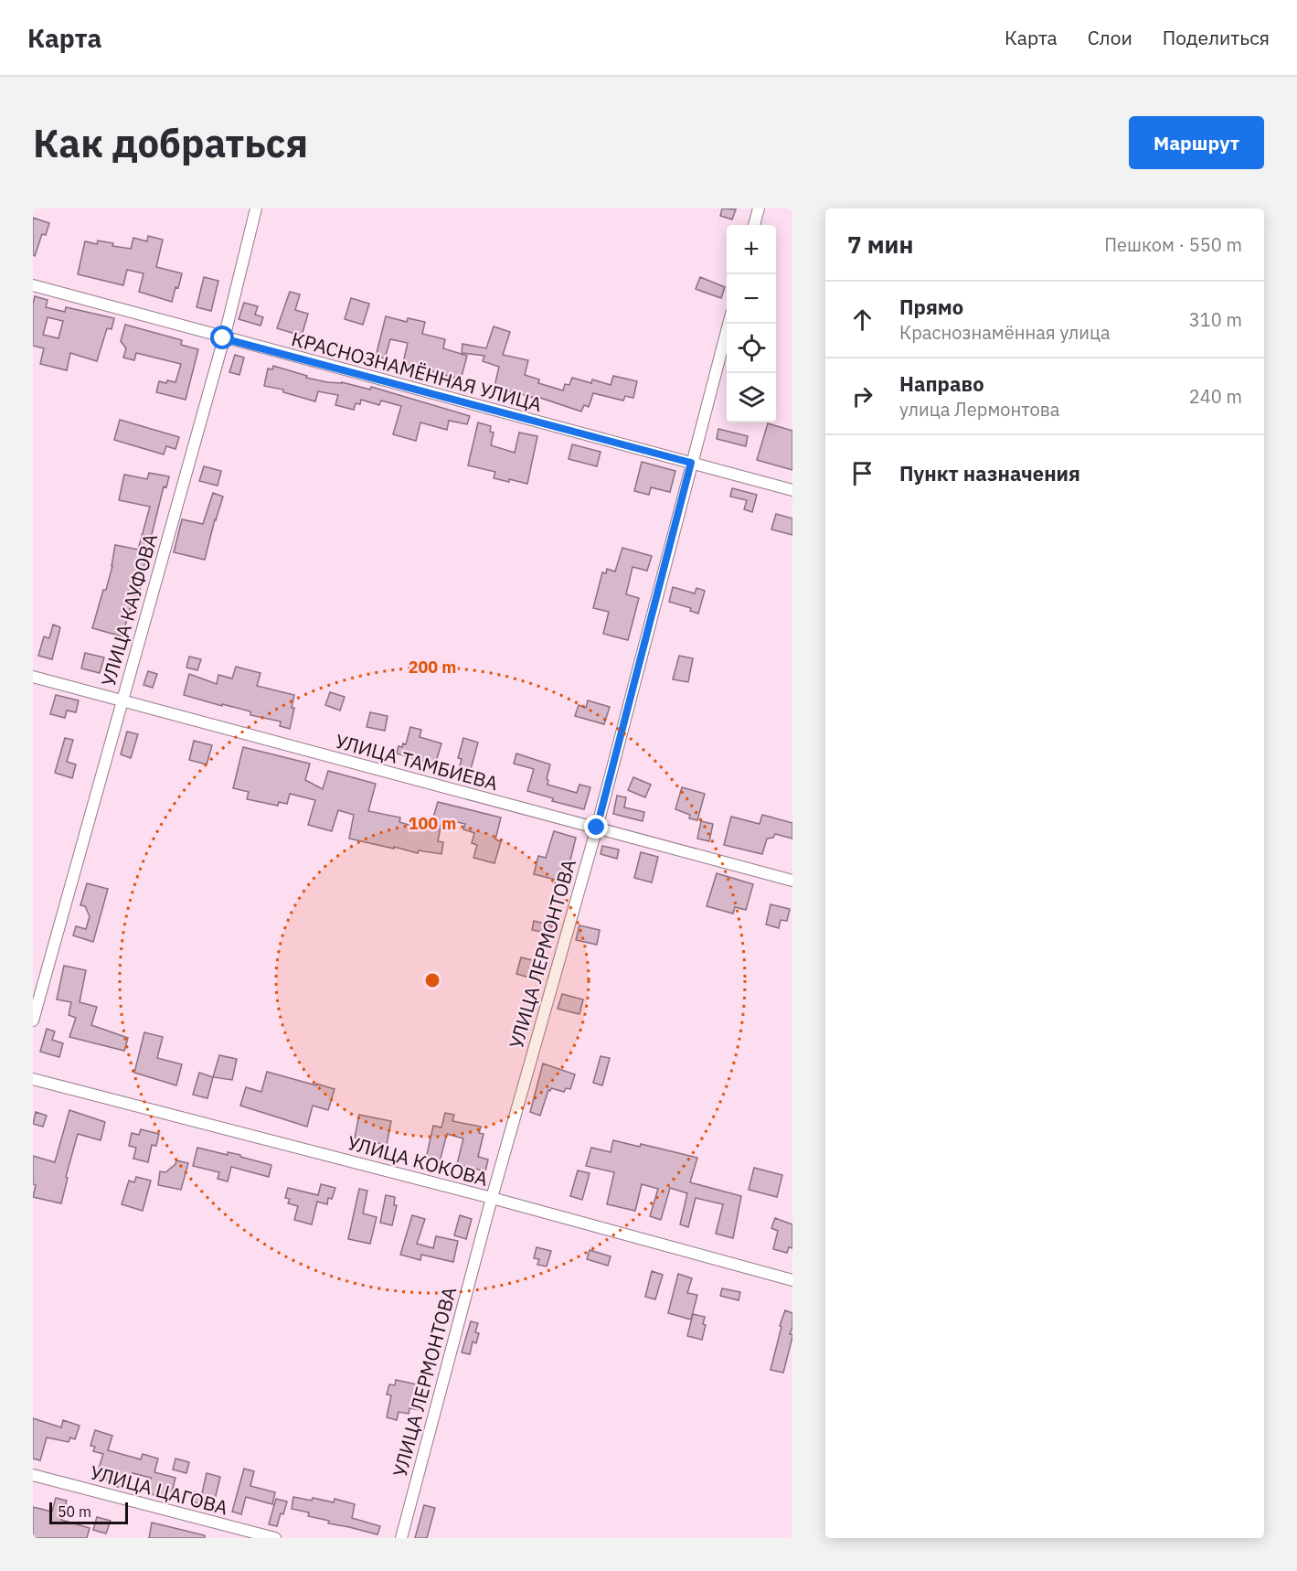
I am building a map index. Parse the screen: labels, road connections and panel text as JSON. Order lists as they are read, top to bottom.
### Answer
{
  "streets": {
    "street": [
      "КРАСНОЗНАМЁННАЯ УЛИЦА",
      "УЛИЦА КАУФОВА",
      "УЛИЦА ТАМБИЕВА",
      "УЛИЦА ЛЕРМОНТОВА",
      "УЛИЦА КОКОВА",
      "УЛИЦА ЦАГОВА"
    ]
  },
  "crossings": [
    ["КРАСНОЗНАМЁННАЯ УЛИЦА", "УЛИЦА КАУФОВА"],
    ["КРАСНОЗНАМЁННАЯ УЛИЦА", "УЛИЦА ЛЕРМОНТОВА"],
    ["УЛИЦА КАУФОВА", "УЛИЦА ТАМБИЕВА"],
    ["УЛИЦА ТАМБИЕВА", "УЛИЦА ЛЕРМОНТОВА"],
    ["УЛИЦА ЛЕРМОНТОВА", "УЛИЦА КОКОВА"]
  ],
  "scale_bar": "50 m",
  "page": {
    "header": "Карта",
    "nav": ["Карта", "Слои", "Поделиться"],
    "buttons": "Маршрут",
    "title": "Как добраться",
    "heading": ["7 мин", "Пешком · 550 m"],
    "map_buttons": ["+", "−"],
    "list": [
      ["Прямо", "Краснознамённая улица", "310 m"],
      ["Направо", "улица Лермонтова", "240 m"],
      "Пункт назначения"
    ],
    "scale": "50 m"
  },
  "rings": ["200 m", "100 m"]
}
